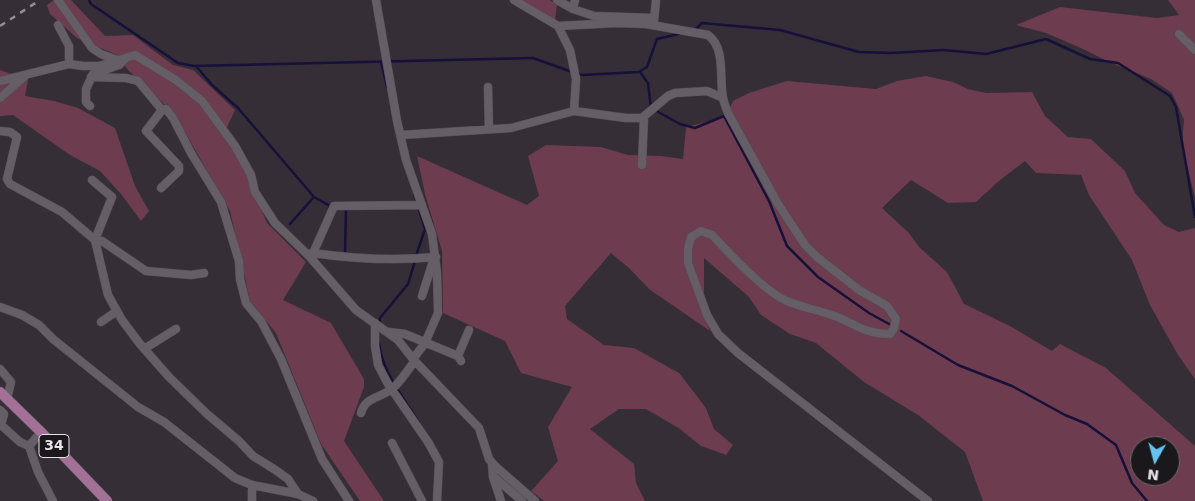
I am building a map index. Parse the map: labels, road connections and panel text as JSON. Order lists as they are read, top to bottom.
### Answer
{
  "streets": {
    "main road": ["34"]
  },
  "north": "bottom"
}
